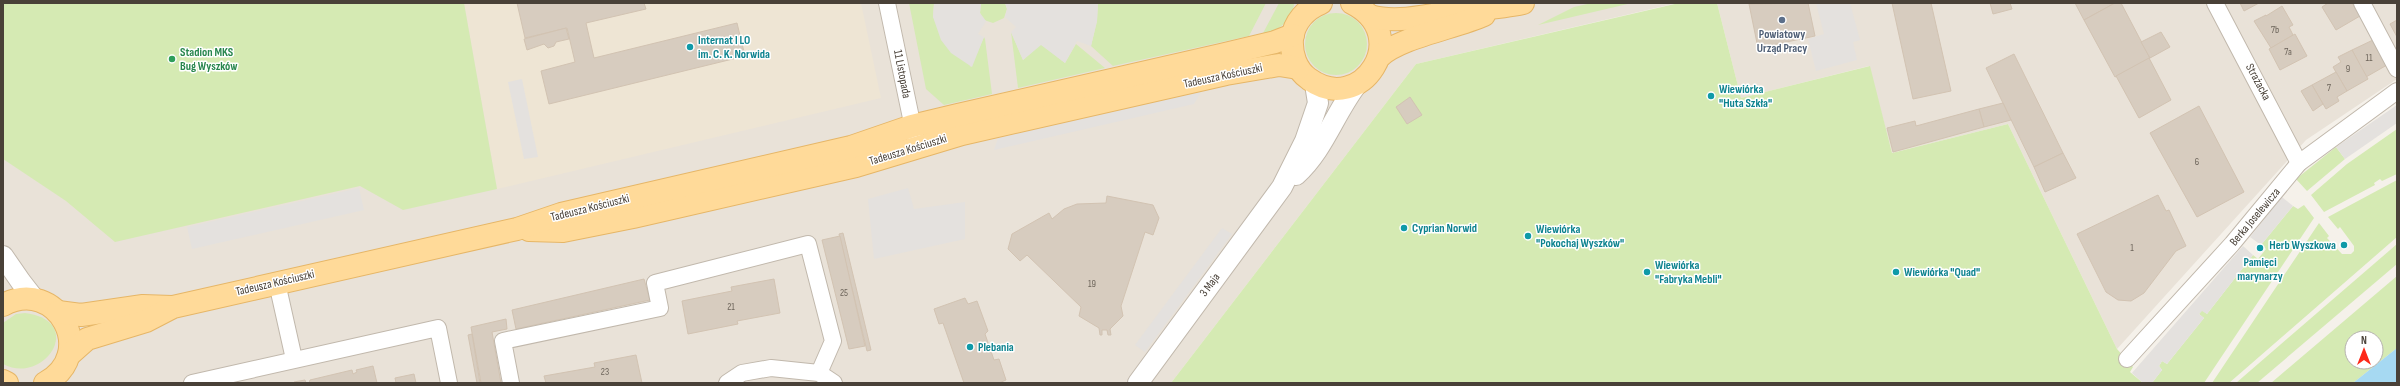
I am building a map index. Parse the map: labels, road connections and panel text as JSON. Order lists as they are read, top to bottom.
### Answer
{
  "streets": {
    "main road": ["Tadeusza Kościuszki"],
    "street": [
      "11 Listopada",
      "Strażacka",
      "Berka Joselewicza",
      "3 Maja"
    ]
  },
  "crossings": [
    ["11 Listopada", "Tadeusza Kościuszki"],
    ["Strażacka", "Berka Joselewicza"]
  ],
  "places": [
    "Powiatowy Urząd Pracy",
    "Internat I LO im. C. K. Norwida",
    "Stadion MKS Bug Wyszków",
    "Wiewiórka \"Huta Szkła\"",
    "Cyprian Norwid",
    "Wiewiórka \"Pokochaj Wyszków\"",
    "Herb Wyszkowa",
    "Pamięci marynarzy",
    "Wiewiórka \"Fabryka Mebli\"",
    "Wiewiórka \"Quad\"",
    "Plebania"
  ],
  "house_numbers": [
    "7b",
    "7a",
    "11",
    "9",
    "7",
    "6",
    "1",
    "19",
    "25",
    "21",
    "23"
  ],
  "north": "top"
}
